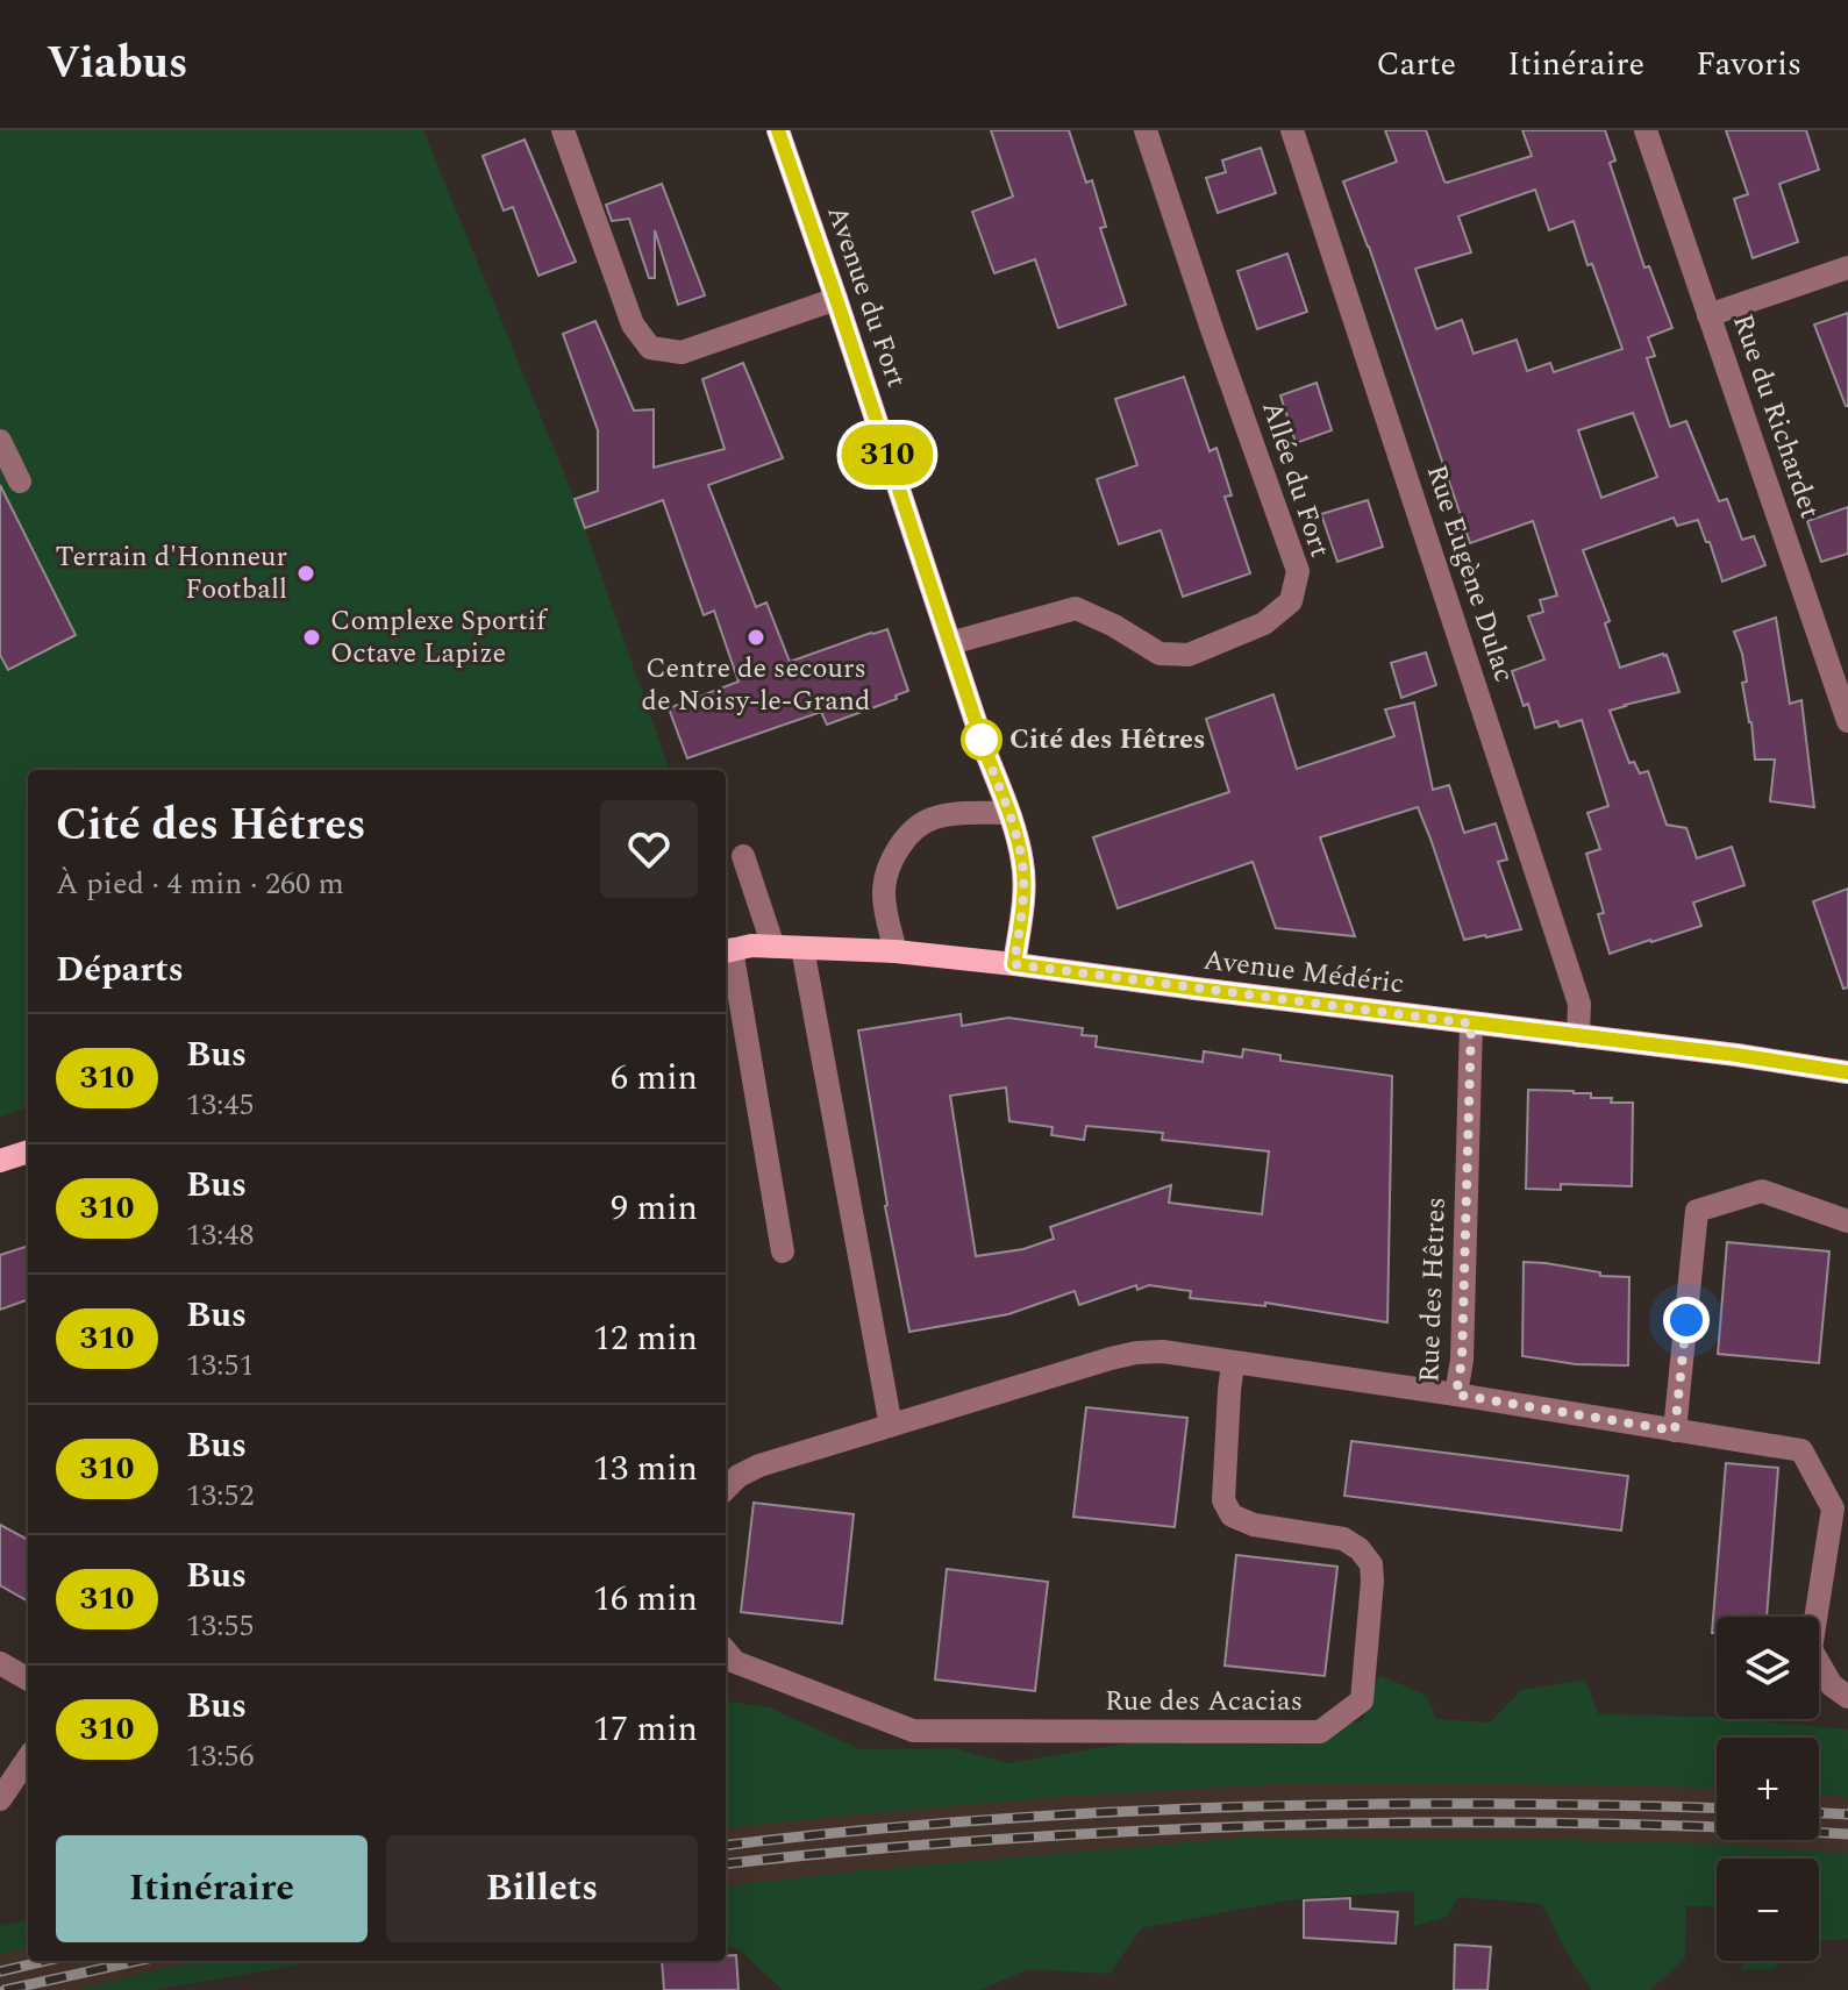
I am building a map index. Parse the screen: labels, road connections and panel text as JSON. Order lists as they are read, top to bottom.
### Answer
{
  "streets": {
    "main road": ["Avenue du Fort", "Avenue Médéric"],
    "street": [
      "Rue du Richardet",
      "Allée du Fort",
      "Rue Eugène Dulac",
      "Rue des Hêtres",
      "Rue des Acacias"
    ]
  },
  "crossings": [
    ["Avenue du Fort", "Allée du Fort"],
    ["Avenue du Fort", "Avenue Médéric"],
    ["Rue Eugène Dulac", "Avenue Médéric"],
    ["Avenue Médéric", "Rue des Hêtres"]
  ],
  "places": [
    "Terrain d'Honneur Football",
    "Complexe Sportif Octave Lapize",
    "Centre de secours de Noisy-le-Grand",
    "Cité des Hêtres"
  ],
  "lines": ["bus line 310"],
  "page": {
    "header": "Viabus",
    "nav": ["Carte", "Itinéraire", "Favoris"],
    "on_map": "310",
    "heading": [
      ["Cité des Hêtres", "À pied · 4 min · 260 m"],
      "Départs"
    ],
    "list": [
      {
        "mark": "310",
        "name": "Bus",
        "note": "13:45",
        "value": "6 min"
      },
      {
        "mark": "310",
        "name": "Bus",
        "note": "13:48",
        "value": "9 min"
      },
      {
        "mark": "310",
        "name": "Bus",
        "note": "13:51",
        "value": "12 min"
      },
      {
        "mark": "310",
        "name": "Bus",
        "note": "13:52",
        "value": "13 min"
      },
      {
        "mark": "310",
        "name": "Bus",
        "note": "13:55",
        "value": "16 min"
      },
      {
        "mark": "310",
        "name": "Bus",
        "note": "13:56",
        "value": "17 min"
      }
    ],
    "map_buttons": ["+", "−"],
    "buttons": ["Itinéraire", "Billets"]
  }
}
